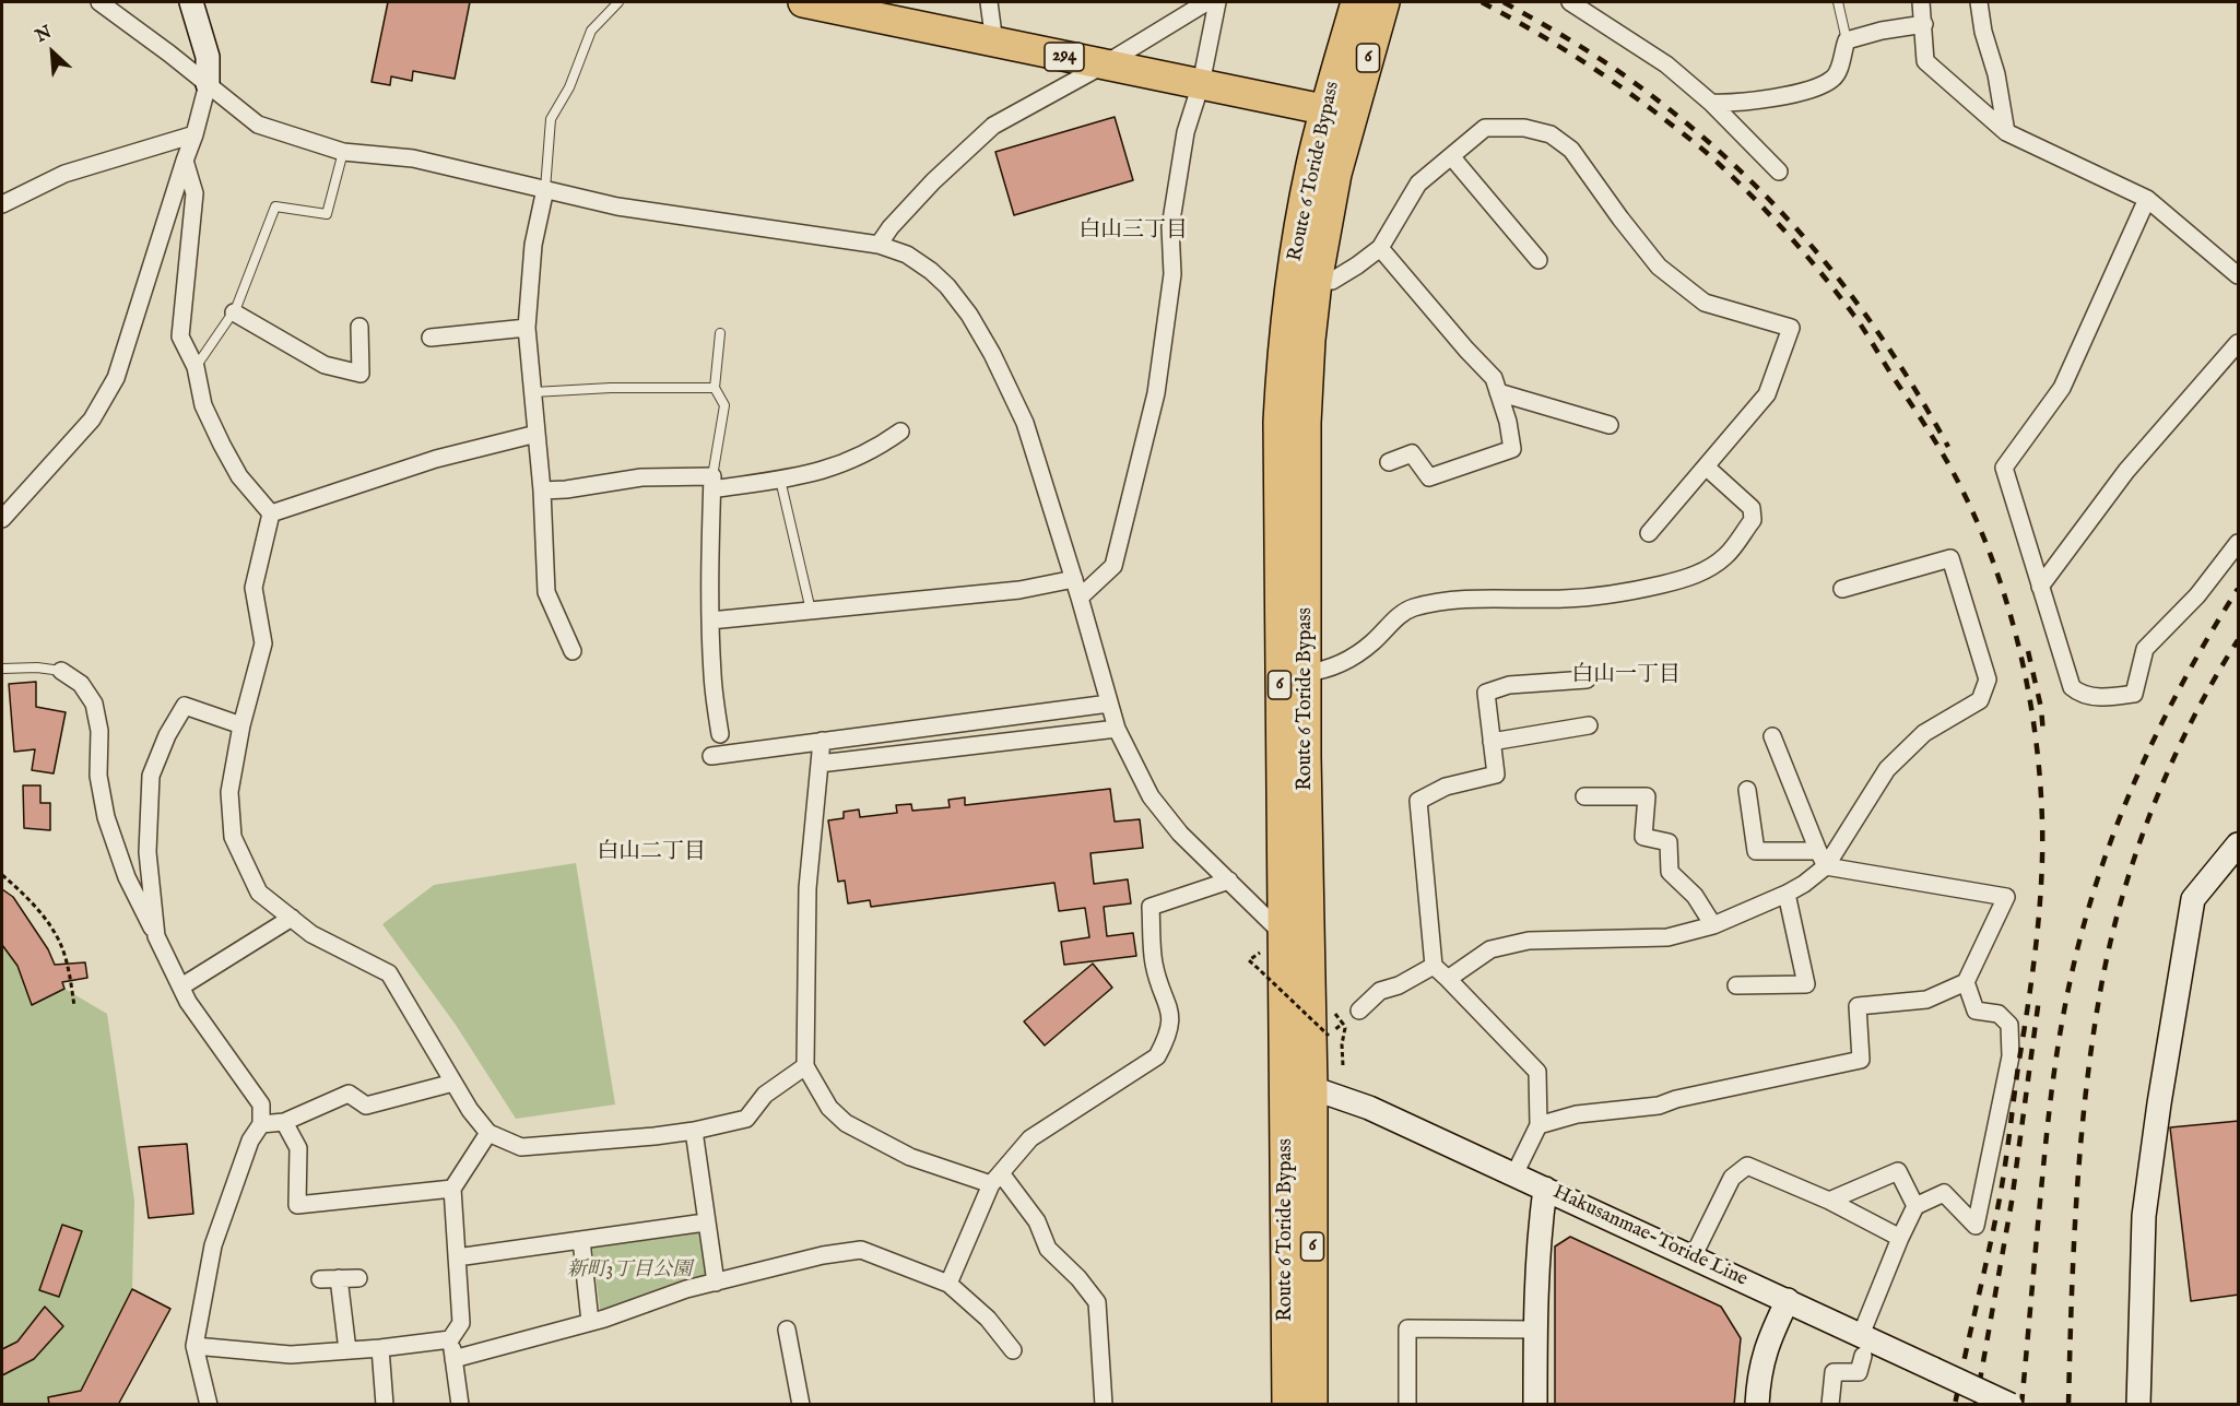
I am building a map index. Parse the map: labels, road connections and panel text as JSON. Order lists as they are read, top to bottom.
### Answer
{
  "streets": {
    "highway": ["294", "6", "Route 6 Toride Bypass"],
    "street": ["Hakusanmae-Toride Line"]
  },
  "crossings": [
    ["294", "Route 6 Toride Bypass"],
    ["Route 6 Toride Bypass", "Hakusanmae-Toride Line"]
  ],
  "districts": ["白山三丁目", "白山一丁目", "白山二丁目"],
  "parks": ["新町3丁目公園"],
  "north": "top left"
}
